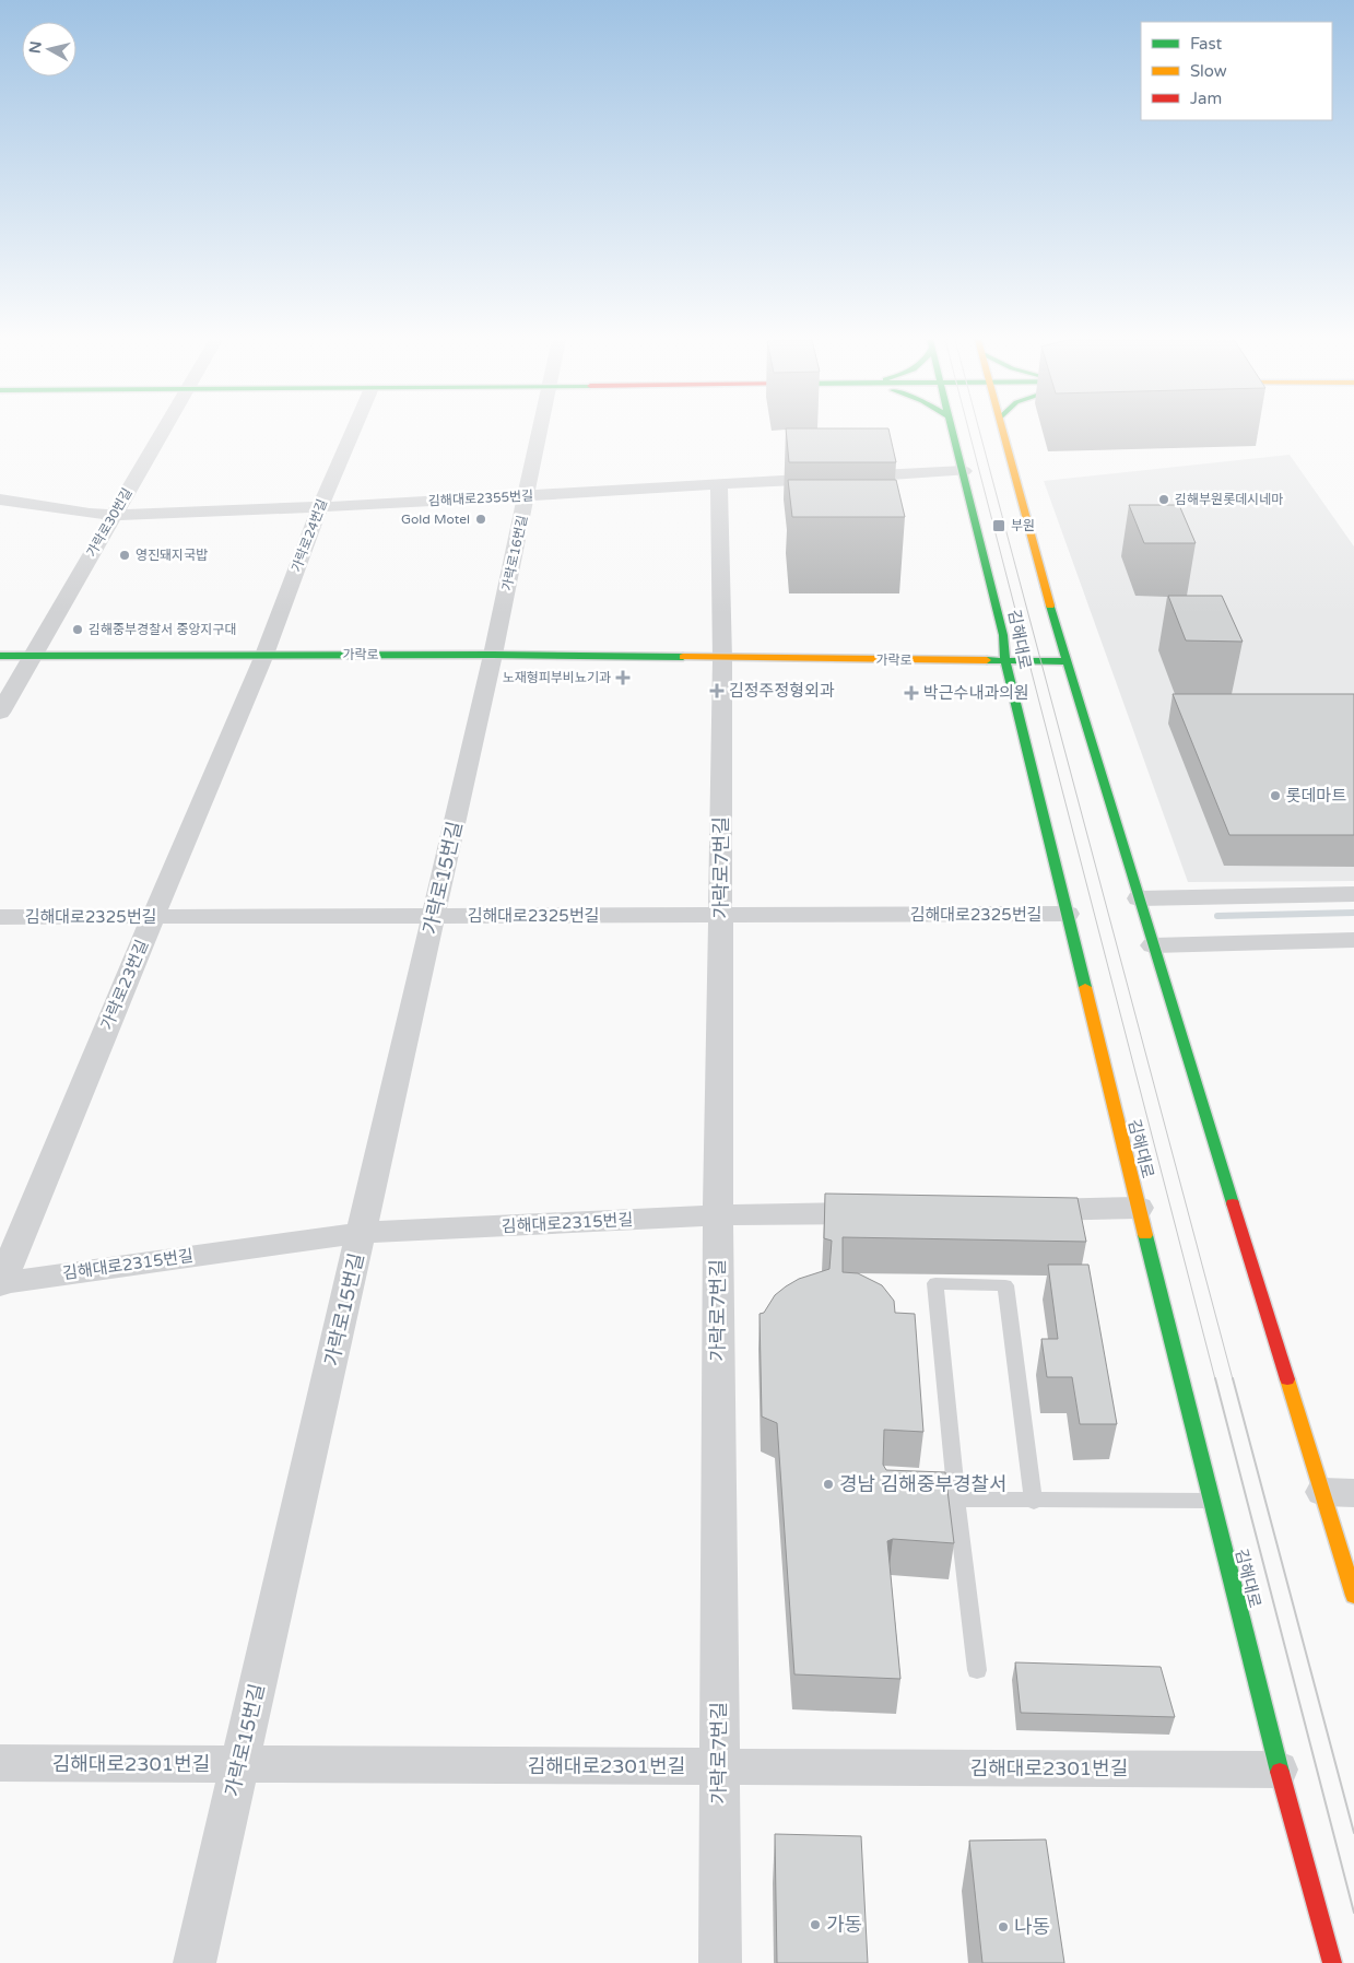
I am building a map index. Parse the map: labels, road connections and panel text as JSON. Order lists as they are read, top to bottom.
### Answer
{
  "streets": {
    "main road": ["김해대로", "가락로"],
    "street": [
      "김해대로2355번길",
      "가락로30번길",
      "가락로24번길",
      "가락로16번길",
      "가락로7번길",
      "가락로15번길",
      "김해대로2325번길",
      "가락로23번길",
      "김해대로2315번길",
      "김해대로2301번길"
    ]
  },
  "crossings": [
    ["김해대로2355번길", "가락로30번길"],
    ["김해대로2355번길", "가락로24번길"],
    ["김해대로2355번길", "가락로16번길"],
    ["김해대로2355번길", "김해대로"],
    ["가락로30번길", "가락로"],
    ["가락로24번길", "가락로"],
    ["가락로24번길", "가락로23번길"],
    ["가락로16번길", "가락로"],
    ["가락로16번길", "가락로15번길"],
    ["김해대로", "가락로"],
    ["김해대로", "김해대로2325번길"],
    ["김해대로", "김해대로2301번길"],
    ["가락로", "가락로7번길"],
    ["가락로", "가락로15번길"],
    ["가락로", "가락로23번길"],
    ["가락로7번길", "김해대로2325번길"],
    ["가락로7번길", "김해대로2315번길"],
    ["가락로7번길", "김해대로2301번길"],
    ["가락로15번길", "김해대로2325번길"],
    ["가락로15번길", "김해대로2315번길"],
    ["가락로15번길", "김해대로2301번길"],
    ["김해대로2325번길", "가락로23번길"],
    ["가락로23번길", "김해대로2315번길"]
  ],
  "places": {
    "other": [
      "김해부원롯데시네마",
      "Gold Motel",
      "영진돼지국밥",
      "김해중부경찰서 중앙지구대",
      "롯데마트",
      "경남 김해중부경찰서",
      "가동",
      "나동"
    ],
    "transit": ["부원"],
    "health": ["노재형피부비뇨기과", "김정주정형외과", "박근수내과의원"]
  },
  "legend": ["Fast", "Slow", "Jam"],
  "north": "left"
}
